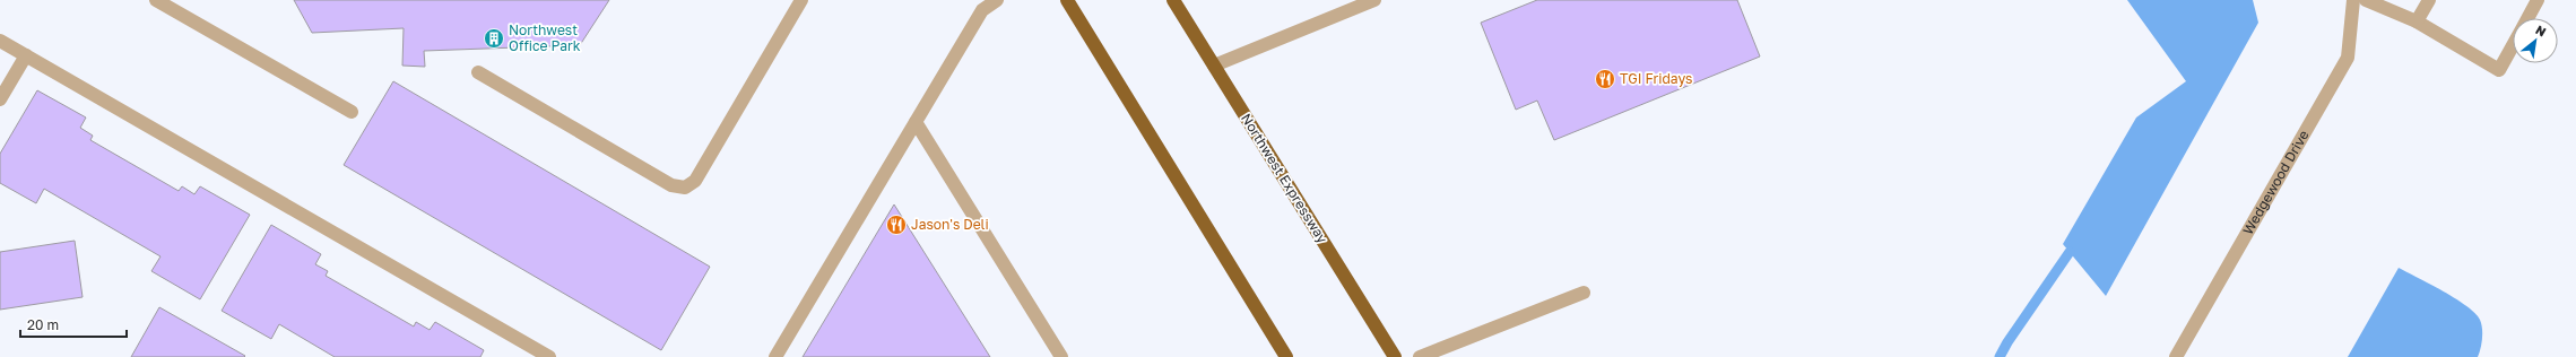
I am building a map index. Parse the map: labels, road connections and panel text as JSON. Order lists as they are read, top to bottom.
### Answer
{
  "streets": {
    "highway": ["Northwest Expressway"],
    "street": ["Wedgewood Drive"]
  },
  "places": {
    "building": ["Northwest Office Park"],
    "restaurant": ["TGI Fridays", "Jason's Deli"]
  },
  "scale_bar": "20 m",
  "north": "top right"
}
